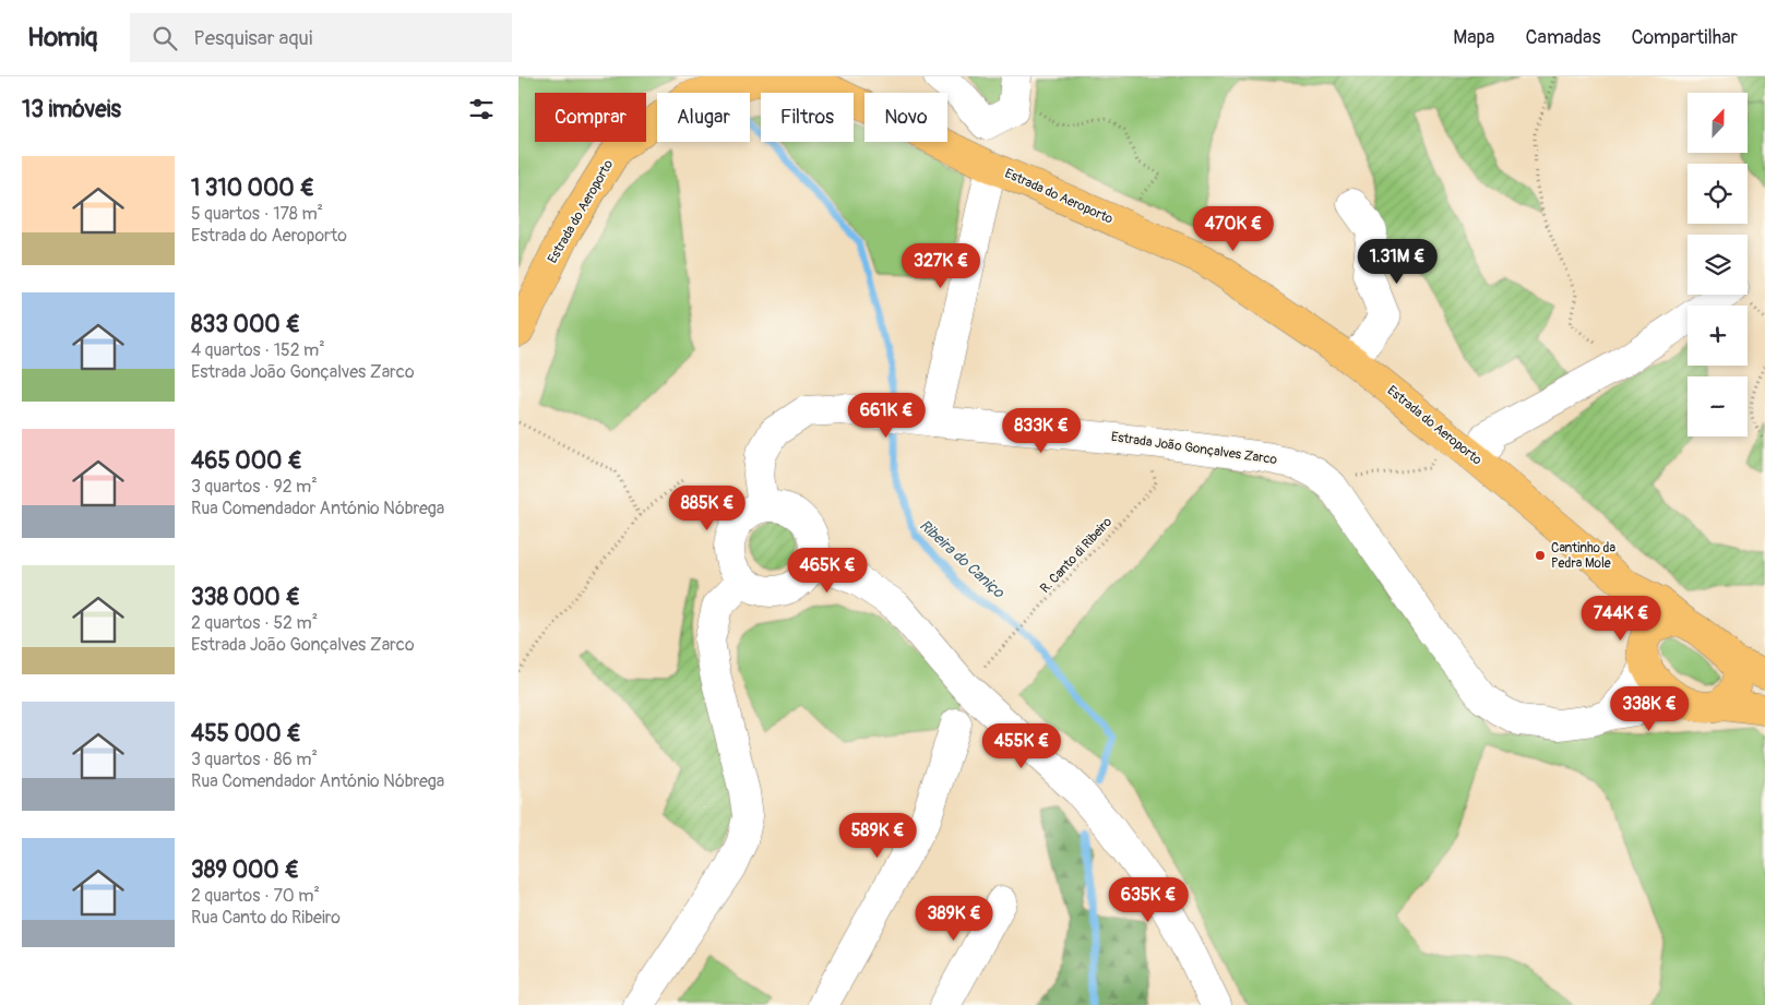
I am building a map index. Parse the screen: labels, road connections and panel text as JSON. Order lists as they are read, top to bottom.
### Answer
{
  "streets": {
    "main road": ["Estrada do Aeroporto"],
    "street": ["Estrada João Gonçalves Zarco"],
    "path": ["R. Canto di Ribeiro"]
  },
  "crossings": [
    ["Estrada do Aeroporto", "Estrada João Gonçalves Zarco"],
    ["Estrada João Gonçalves Zarco", "R. Canto di Ribeiro"]
  ],
  "water": ["Ribeira do Caniço"],
  "places": ["Cantinho da Pedra Mole"],
  "north": "top",
  "page": {
    "header": "Homiq",
    "search": "Pesquisar aqui",
    "nav": ["Mapa", "Camadas", "Compartilhar"],
    "heading": "13 imóveis",
    "map_buttons": ["+", "−"],
    "chip": [
      "Comprar",
      "Alugar",
      "Filtros",
      "Novo"
    ],
    "list": [
      {
        "name": "1 310 000 €",
        "note": "5 quartos · 178 m² · Estrada do Aeroporto"
      },
      {
        "name": "833 000 €",
        "note": "4 quartos · 152 m² · Estrada João Gonçalves Zarco"
      },
      {
        "name": "465 000 €",
        "note": "3 quartos · 92 m² · Rua Comendador António Nóbrega"
      },
      {
        "name": "338 000 €",
        "note": "2 quartos · 52 m² · Estrada João Gonçalves Zarco"
      },
      {
        "name": "455 000 €",
        "note": "3 quartos · 86 m² · Rua Comendador António Nóbrega"
      },
      {
        "name": "389 000 €",
        "note": "2 quartos · 70 m² · Rua Canto do Ribeiro"
      }
    ],
    "price": [
      "470K €",
      "1.31M €",
      "327K €",
      "661K €",
      "833K €",
      "885K €",
      "465K €",
      "744K €",
      "338K €",
      "455K €",
      "589K €",
      "635K €",
      "389K €"
    ]
  }
}
